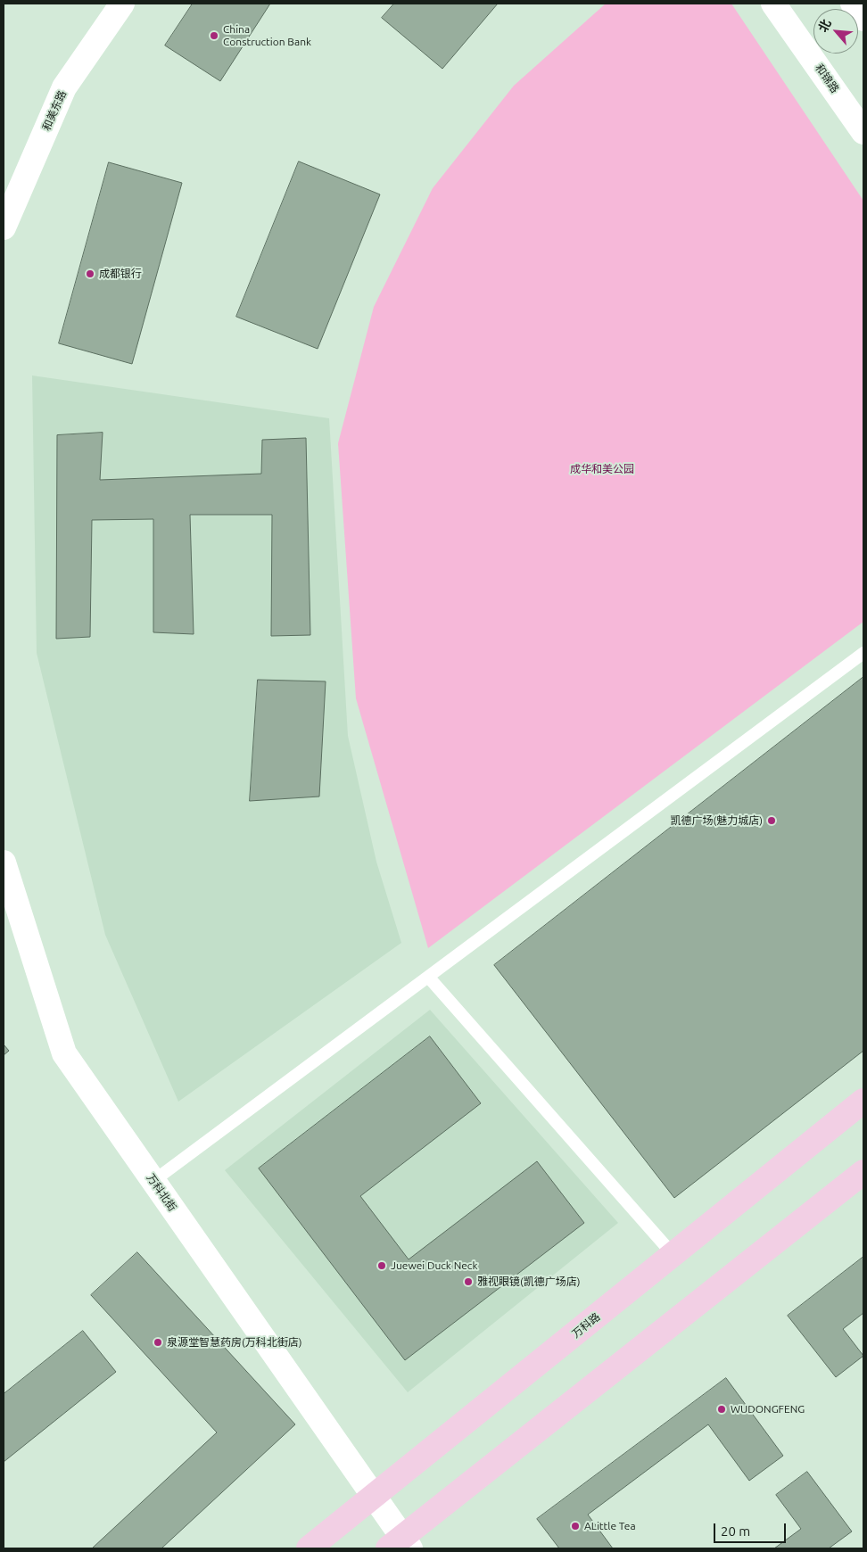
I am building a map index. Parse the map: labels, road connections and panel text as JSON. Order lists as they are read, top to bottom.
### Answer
{
  "streets": {
    "main road": ["万科路"],
    "street": ["和锦路", "和美东路", "万科北街"]
  },
  "crossings": [
    ["万科北街", "万科路"]
  ],
  "parks": ["成华和美公园"],
  "places": [
    "China Construction Bank",
    "成都银行",
    "凯德广场(魅力城店)",
    "Juewei Duck Neck",
    "雅视眼镜(凯德广场店)",
    "泉源堂智慧药房(万科北街店)",
    "WUDONGFENG",
    "ALittle Tea"
  ],
  "scale_bar": "20 m",
  "north": "top left"
}
